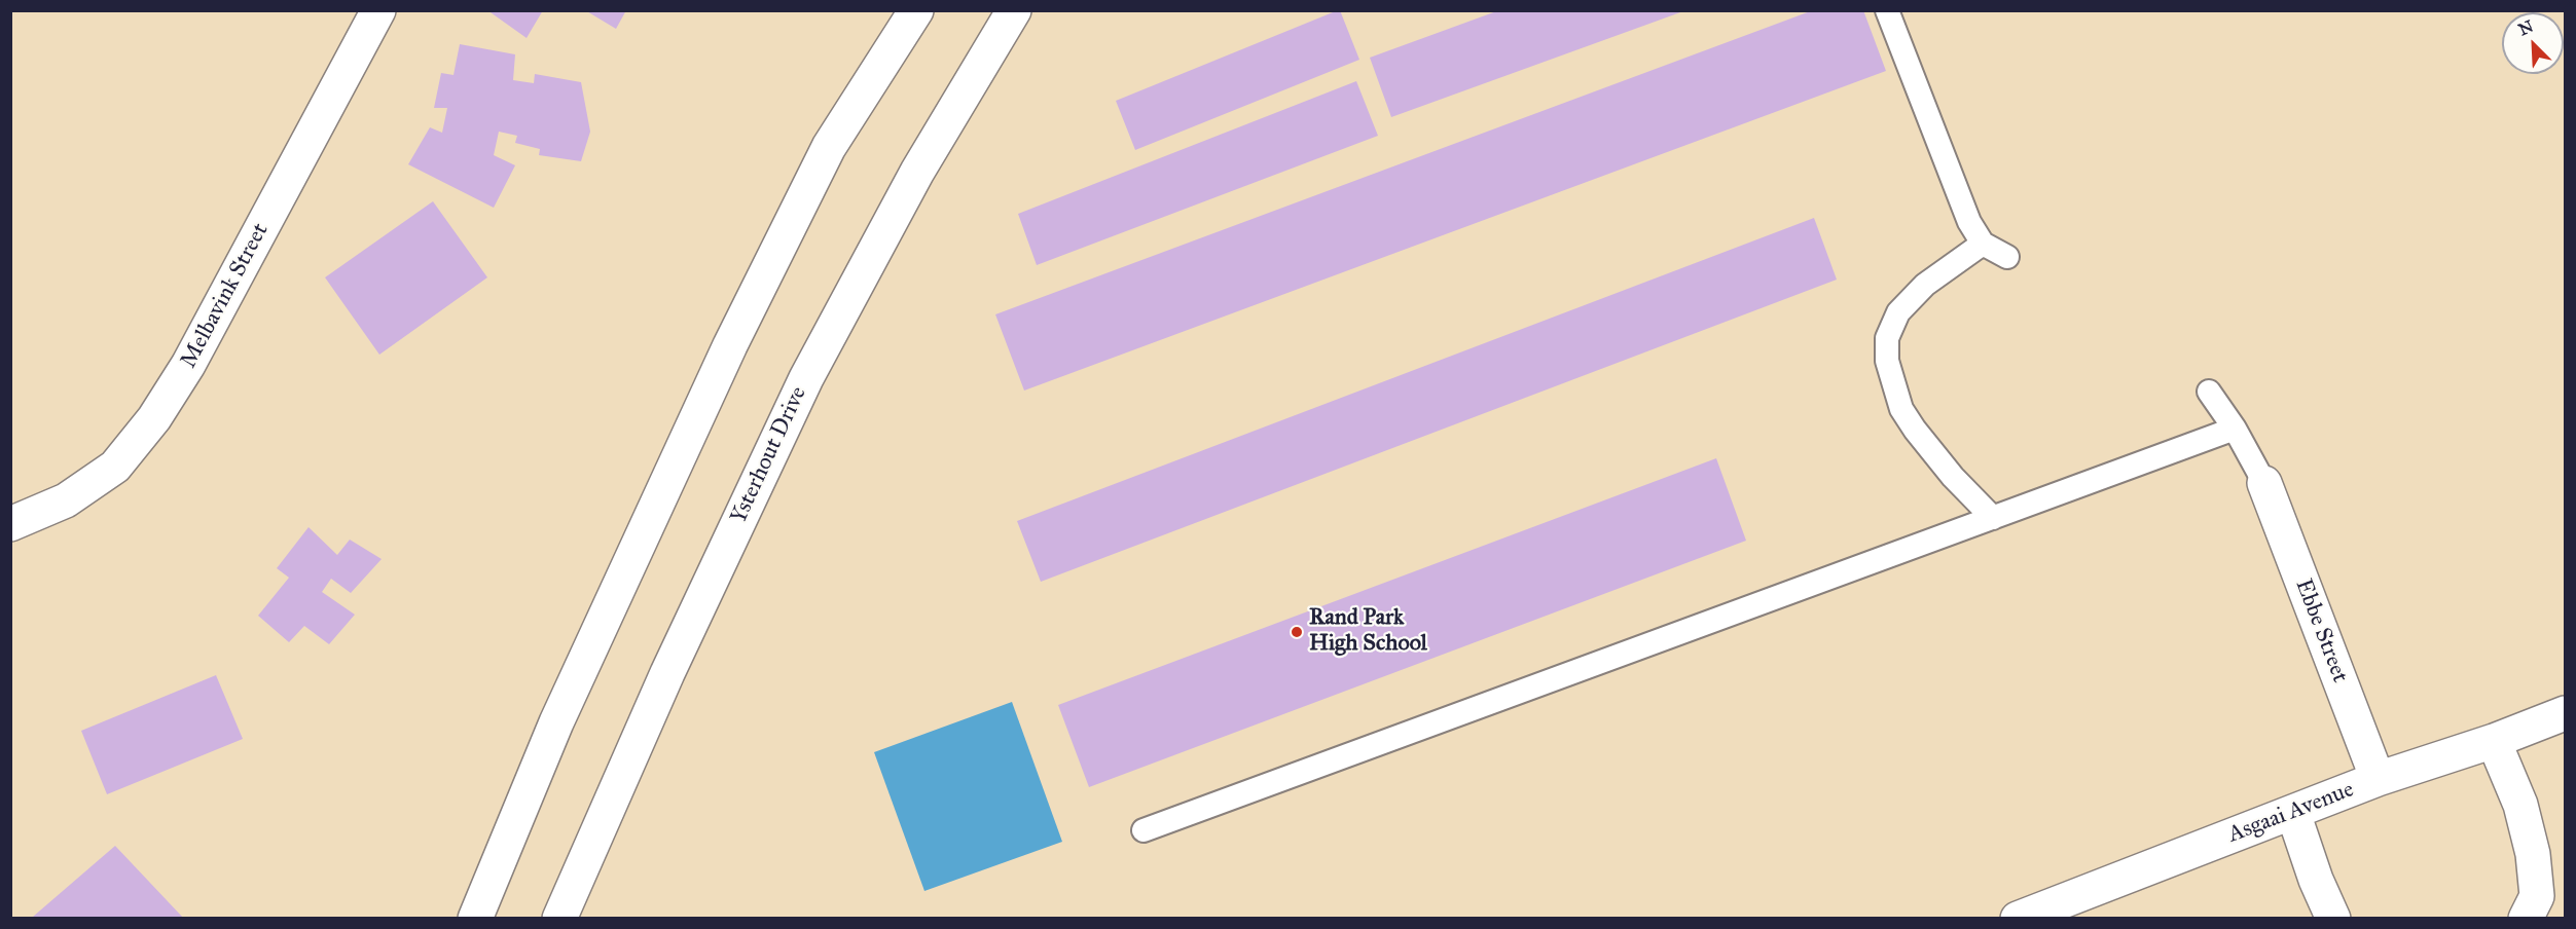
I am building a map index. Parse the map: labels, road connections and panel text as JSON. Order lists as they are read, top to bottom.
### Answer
{
  "streets": {
    "main road": [
      "Melbavink Street",
      "Ysterhout Drive",
      "Ebbe Street",
      "Asgaai Avenue"
    ]
  },
  "crossings": [
    ["Ebbe Street", "Asgaai Avenue"]
  ],
  "places": ["Rand Park High School"],
  "north": "top left"
}
